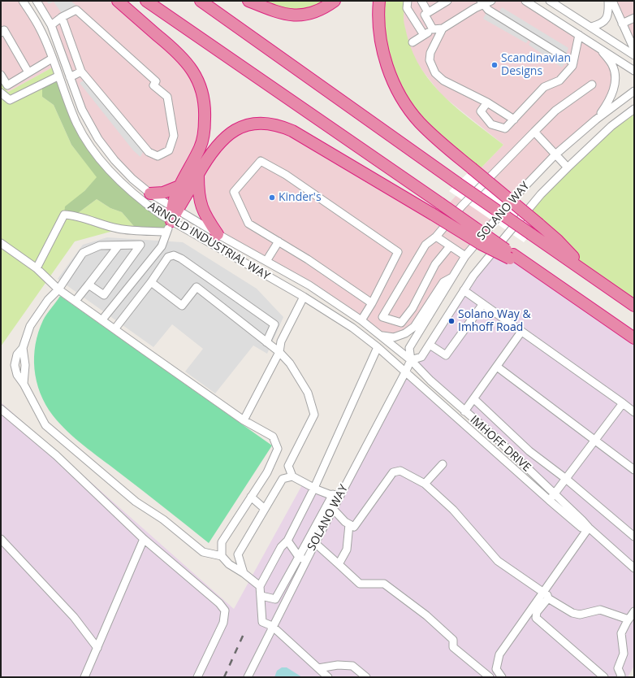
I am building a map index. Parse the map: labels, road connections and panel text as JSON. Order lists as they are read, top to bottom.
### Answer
{
  "streets": {
    "street": ["SOLANO WAY", "ARNOLD INDUSTRIAL WAY", "IMHOFF DRIVE"]
  },
  "crossings": [
    ["SOLANO WAY", "ARNOLD INDUSTRIAL WAY"],
    ["SOLANO WAY", "IMHOFF DRIVE"],
    ["ARNOLD INDUSTRIAL WAY", "IMHOFF DRIVE"]
  ],
  "places": ["Scandinavian Designs", "Kinder's", "Solano Way & Imhoff Road"]
}
